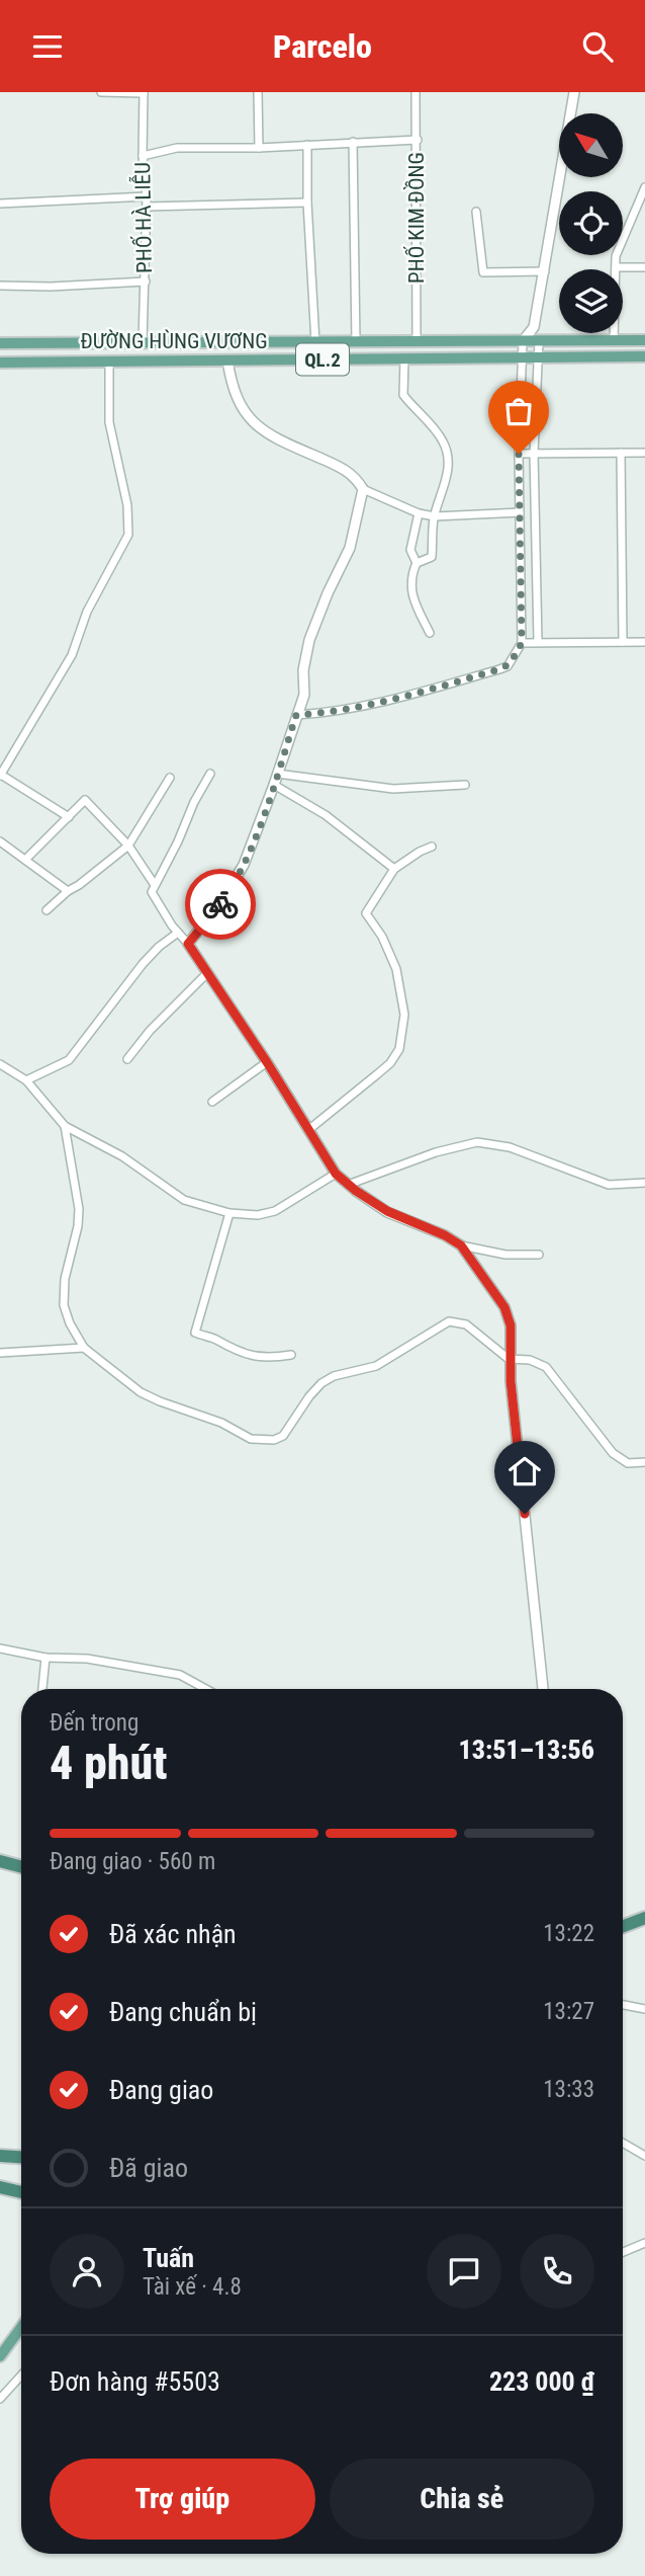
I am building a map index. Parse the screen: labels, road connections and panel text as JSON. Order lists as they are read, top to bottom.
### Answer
{
  "streets": {
    "main road": ["ĐƯỜNG HÙNG VƯƠNG", "QL.2"],
    "street": ["PHỐ HÀ LIỄU", "PHỐ KIM ĐỒNG"]
  },
  "crossings": [
    ["PHỐ HÀ LIỄU", "ĐƯỜNG HÙNG VƯƠNG"],
    ["PHỐ KIM ĐỒNG", "ĐƯỜNG HÙNG VƯƠNG"]
  ],
  "north": "top left",
  "page": {
    "header": "Parcelo",
    "heading": ["4 phút", "Đến trong", "13:51–13:56"],
    "panel": [
      "Tuấn",
      "Tài xế · 4.8",
      "Đơn hàng #5503",
      "223 000 ₫"
    ],
    "bar": "Đang giao · 560 m",
    "list": [
      ["Đã xác nhận", "13:22"],
      ["Đang chuẩn bị", "13:27"],
      ["Đang giao", "13:33"],
      "Đã giao"
    ],
    "buttons": ["Trợ giúp", "Chia sẻ"]
  }
}
